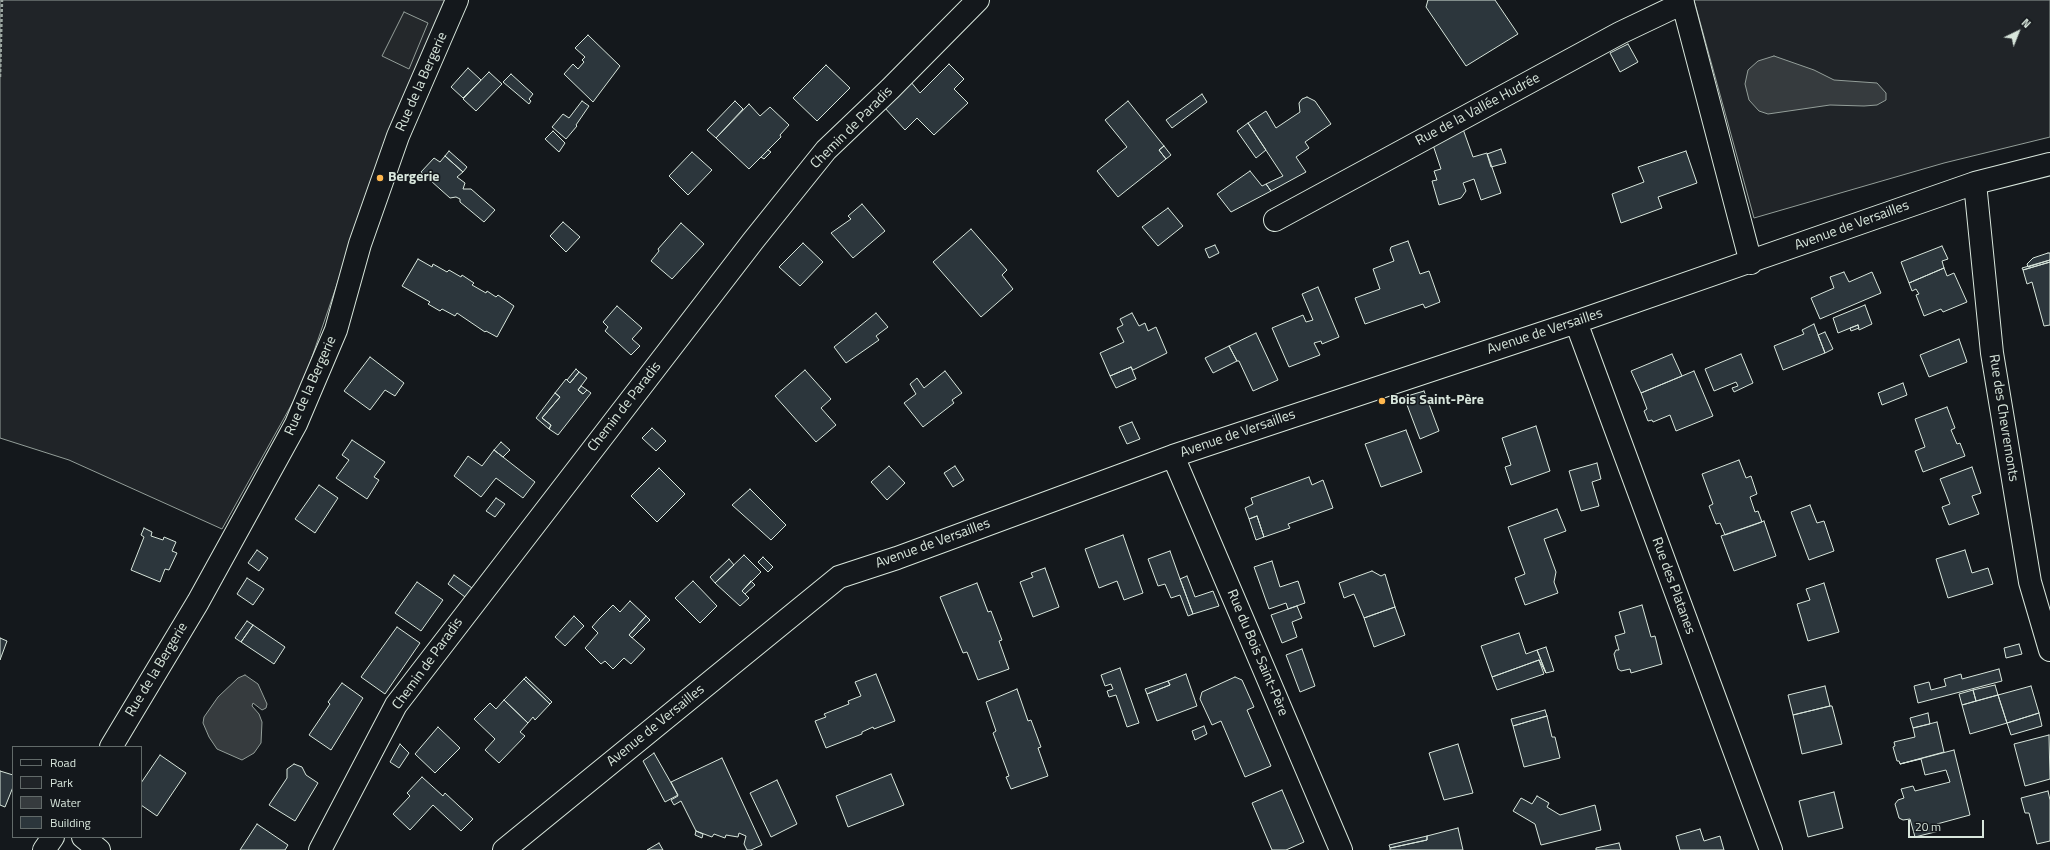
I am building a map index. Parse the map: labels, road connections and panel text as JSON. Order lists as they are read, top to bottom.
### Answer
{
  "streets": {
    "street": [
      "Rue de la Bergerie",
      "Rue de la Vallée Hudrée",
      "Chemin de Paradis",
      "Avenue de Versailles",
      "Rue des Chevremonts",
      "Rue des Platanes",
      "Rue du Bois Saint-Père"
    ]
  },
  "crossings": [
    ["Rue de la Vallée Hudrée", "Avenue de Versailles"],
    ["Avenue de Versailles", "Rue des Chevremonts"],
    ["Avenue de Versailles", "Rue des Platanes"],
    ["Avenue de Versailles", "Rue du Bois Saint-Père"]
  ],
  "places": ["Bergerie", "Bois Saint-Père"],
  "legend": [
    "Road",
    "Park",
    "Water",
    "Building"
  ],
  "scale_bar": "20 m",
  "north": "top right"
}
